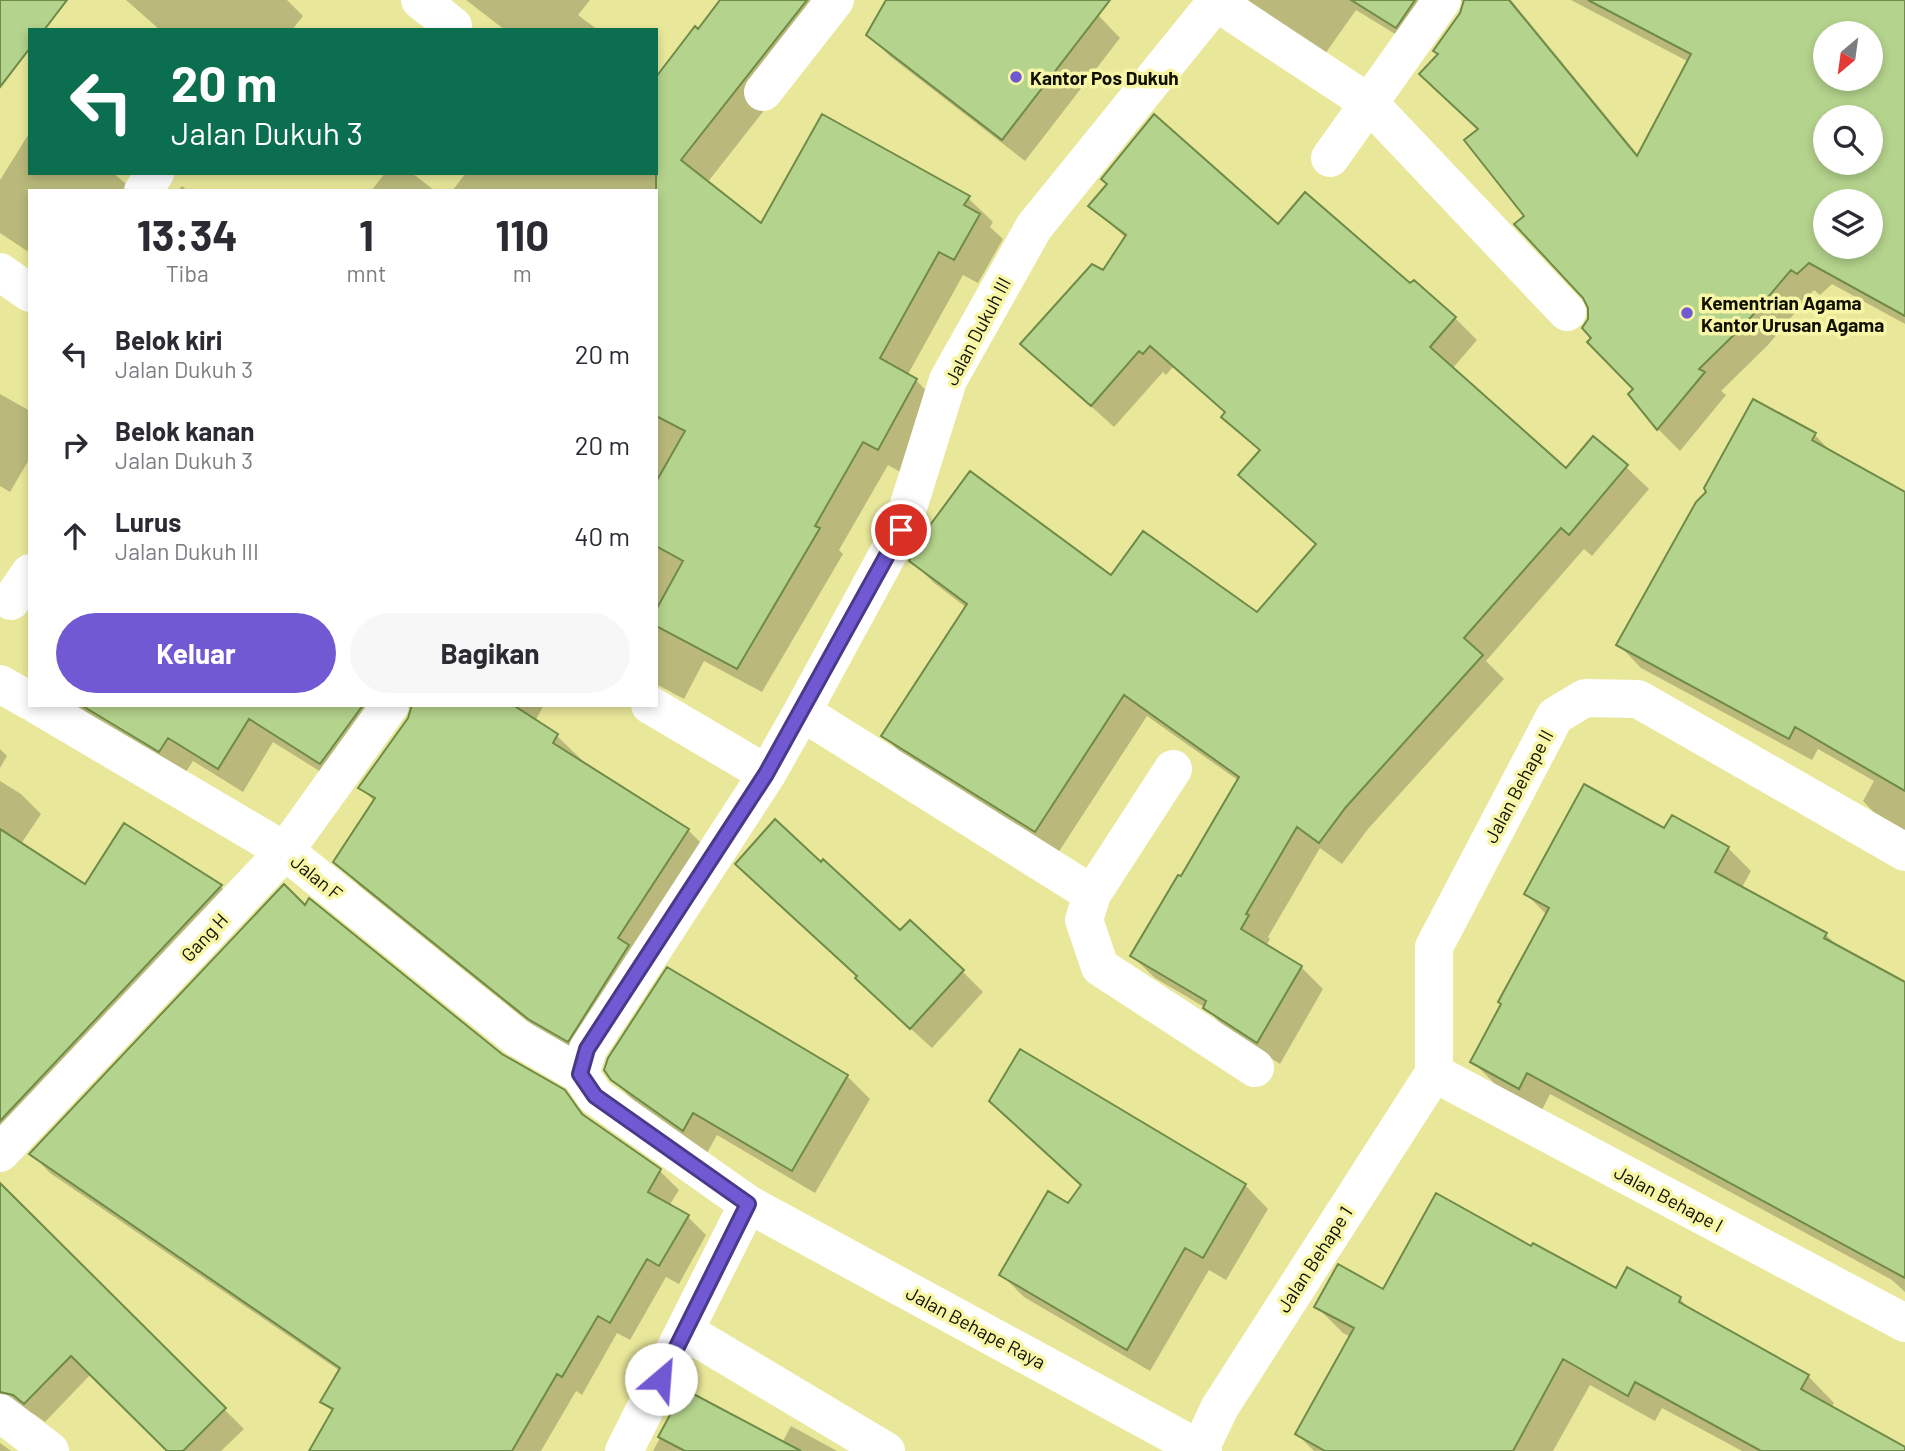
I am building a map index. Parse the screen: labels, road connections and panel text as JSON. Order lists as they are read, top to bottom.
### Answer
{
  "streets": {
    "street": [
      "Jalan Dukuh III",
      "Jalan Behape II",
      "Jalan F",
      "Gang H",
      "Jalan Behape I",
      "Jalan Behape 1",
      "Jalan Behape Raya"
    ]
  },
  "crossings": [
    ["Jalan Dukuh III", "Jalan F"],
    ["Jalan Dukuh III", "Jalan Behape Raya"],
    ["Jalan Behape II", "Jalan Behape I"],
    ["Jalan Behape II", "Jalan Behape 1"],
    ["Jalan F", "Gang H"],
    ["Jalan F", "Jalan Behape Raya"],
    ["Jalan Behape I", "Jalan Behape 1"],
    ["Jalan Behape 1", "Jalan Behape Raya"]
  ],
  "places": ["Kantor Pos Dukuh", "Kementrian Agama Kantor Urusan Agama"],
  "north": "bottom left",
  "page": {
    "turn": ["20 m", "Jalan Dukuh 3"],
    "eta": [
      "13:34",
      "Tiba",
      "1",
      "mnt",
      "110",
      "m"
    ],
    "list": [
      {
        "name": "Belok kiri",
        "note": "Jalan Dukuh 3",
        "value": "20 m"
      },
      {
        "name": "Belok kanan",
        "note": "Jalan Dukuh 3",
        "value": "20 m"
      },
      {
        "name": "Lurus",
        "note": "Jalan Dukuh III",
        "value": "40 m"
      }
    ],
    "buttons": ["Keluar", "Bagikan"]
  }
}
